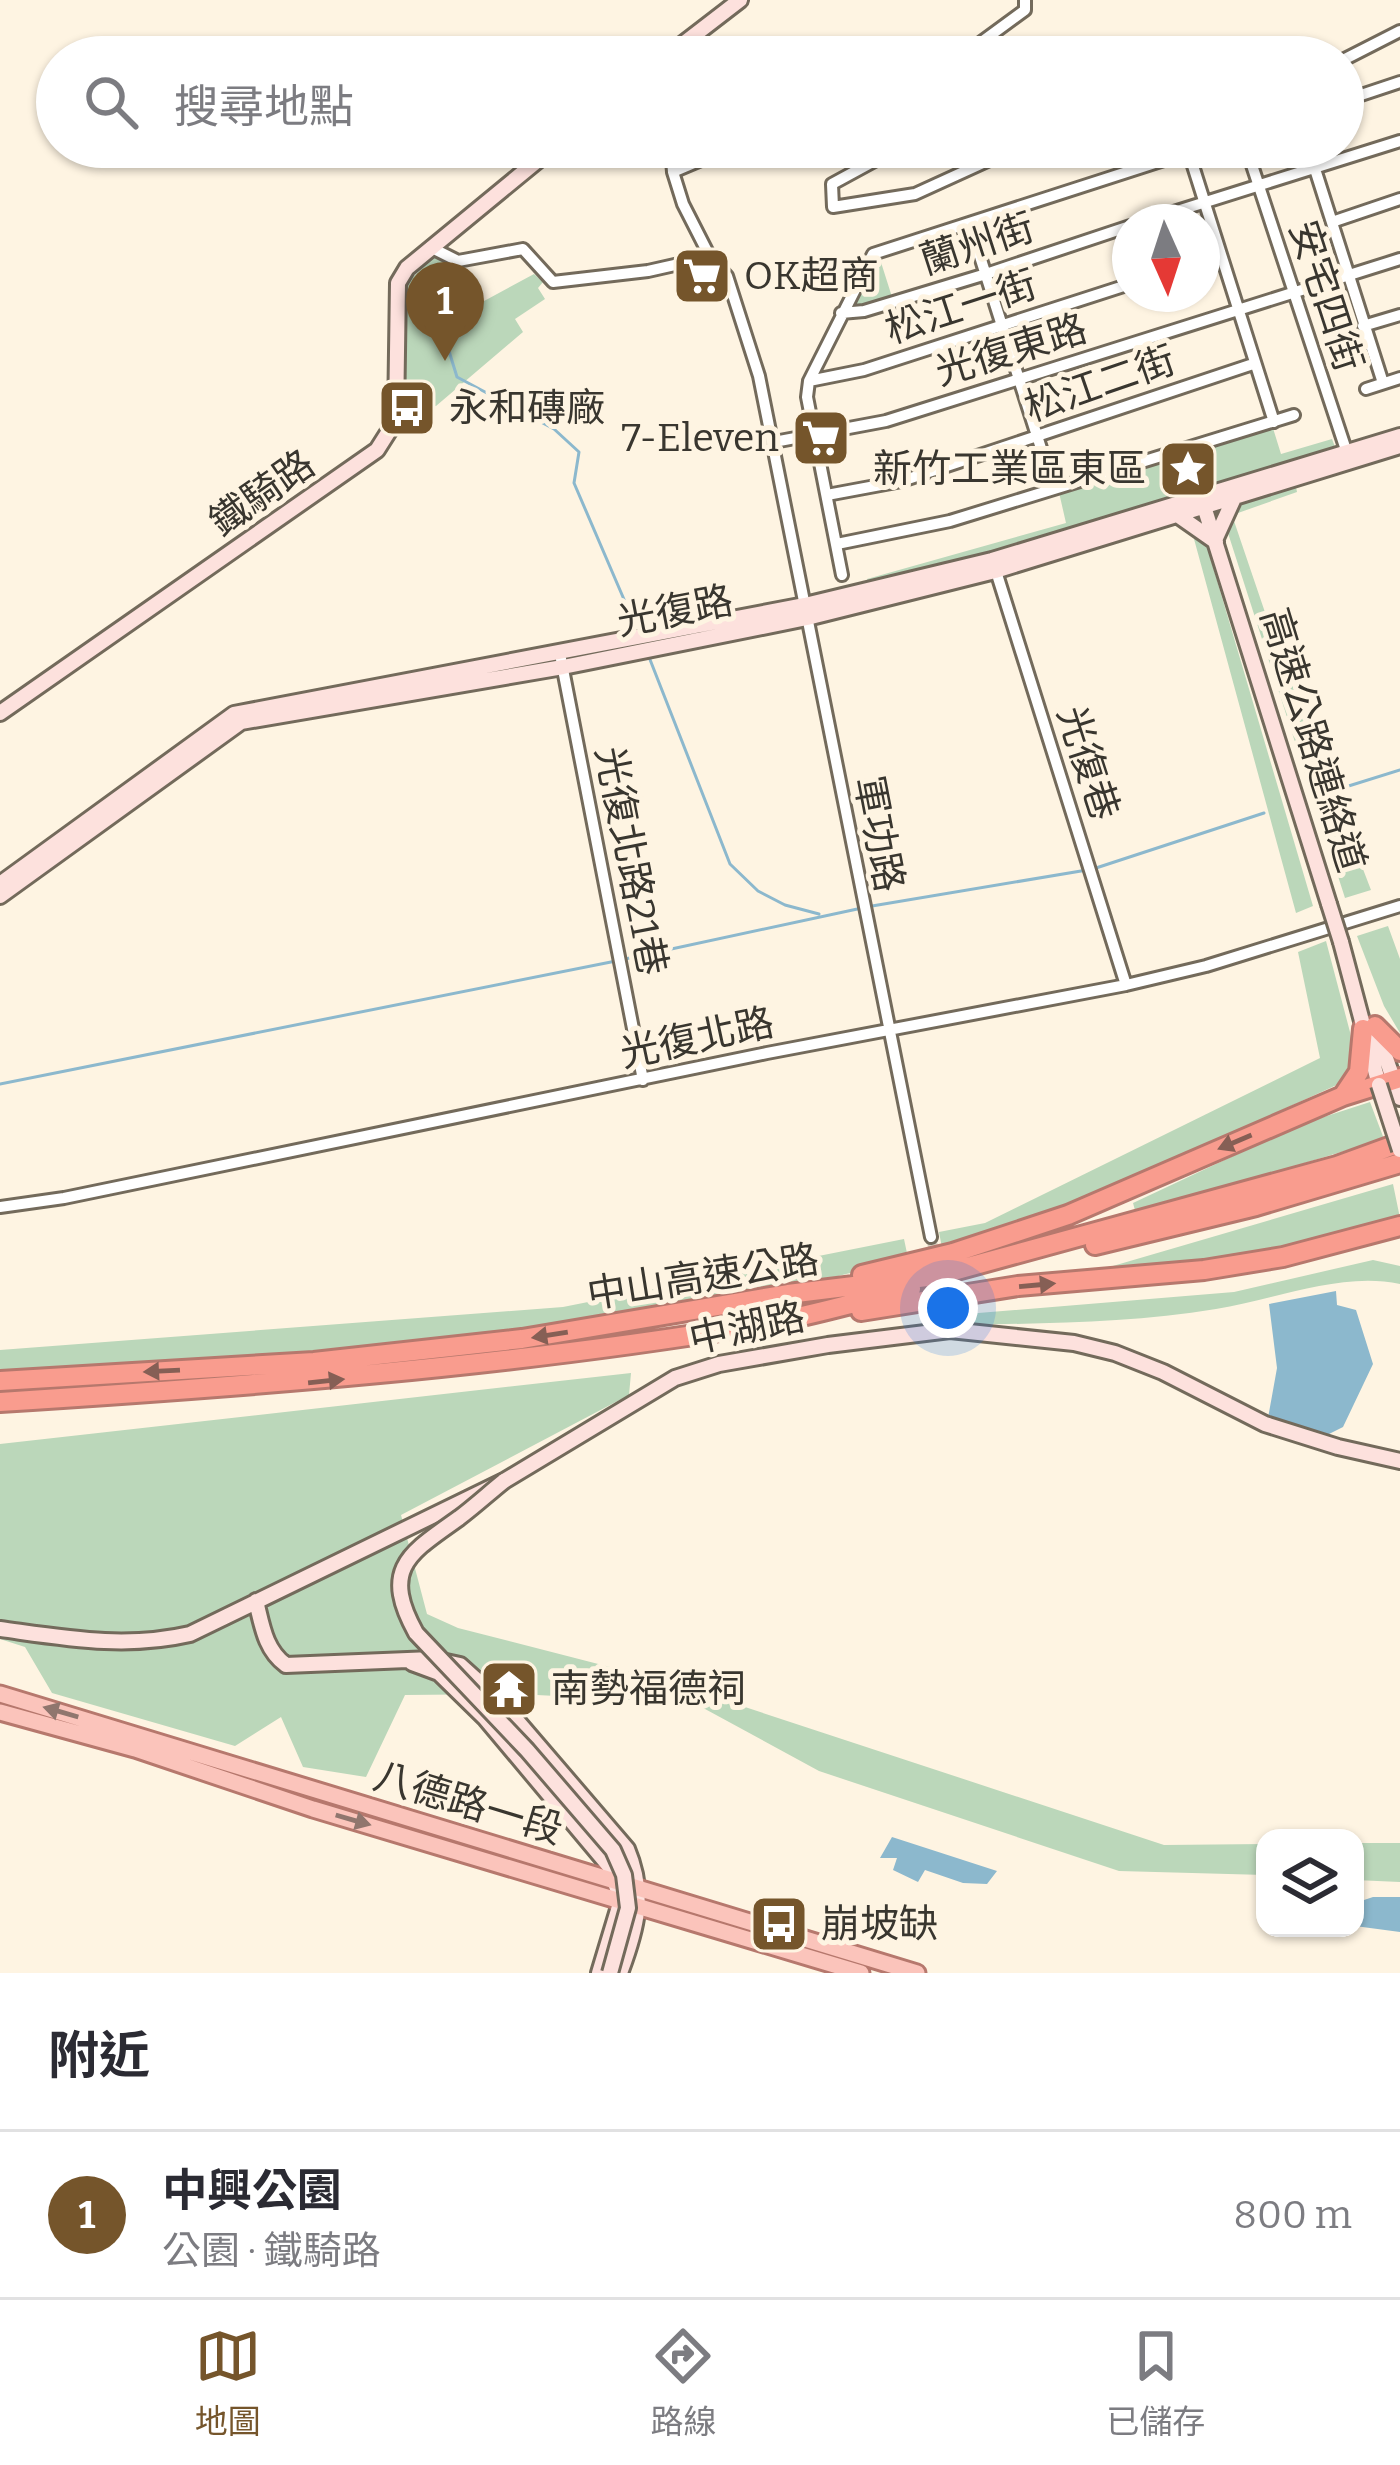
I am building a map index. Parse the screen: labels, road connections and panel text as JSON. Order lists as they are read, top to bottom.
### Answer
{
  "streets": {
    "highway": ["中山高速公路"],
    "main road": ["八德路一段"],
    "street": [
      "蘭州街",
      "安宅四街",
      "松江一街",
      "光復東路",
      "松江二街",
      "鐵騎路",
      "光復路",
      "高速公路連絡道",
      "光復巷",
      "軍功路",
      "光復北路21巷",
      "光復北路",
      "中湖路"
    ]
  },
  "crossings": [
    ["安宅四街", "光復東路"],
    ["安宅四街", "光復路"],
    ["光復東路", "軍功路"],
    ["光復路", "高速公路連絡道"],
    ["光復路", "光復巷"],
    ["光復路", "軍功路"],
    ["光復路", "光復北路21巷"],
    ["高速公路連絡道", "中山高速公路"],
    ["光復巷", "光復北路"],
    ["軍功路", "光復北路"],
    ["光復北路21巷", "光復北路"]
  ],
  "places": {
    "supermarket": ["OK超商", "7-Eleven"],
    "bus stop": ["永和磚廠", "崩坡缺"],
    "place": ["新竹工業區東區"],
    "temple": ["南勢福德祠"]
  },
  "north": "bottom",
  "page": {
    "search": "搜尋地點",
    "pins": "1",
    "heading": "附近",
    "list": [
      {
        "mark": "1",
        "name": "中興公園",
        "note": "公園 · 鐵騎路",
        "value": "800 m"
      }
    ],
    "nav": ["地圖", "路線", "已儲存"]
  }
}
